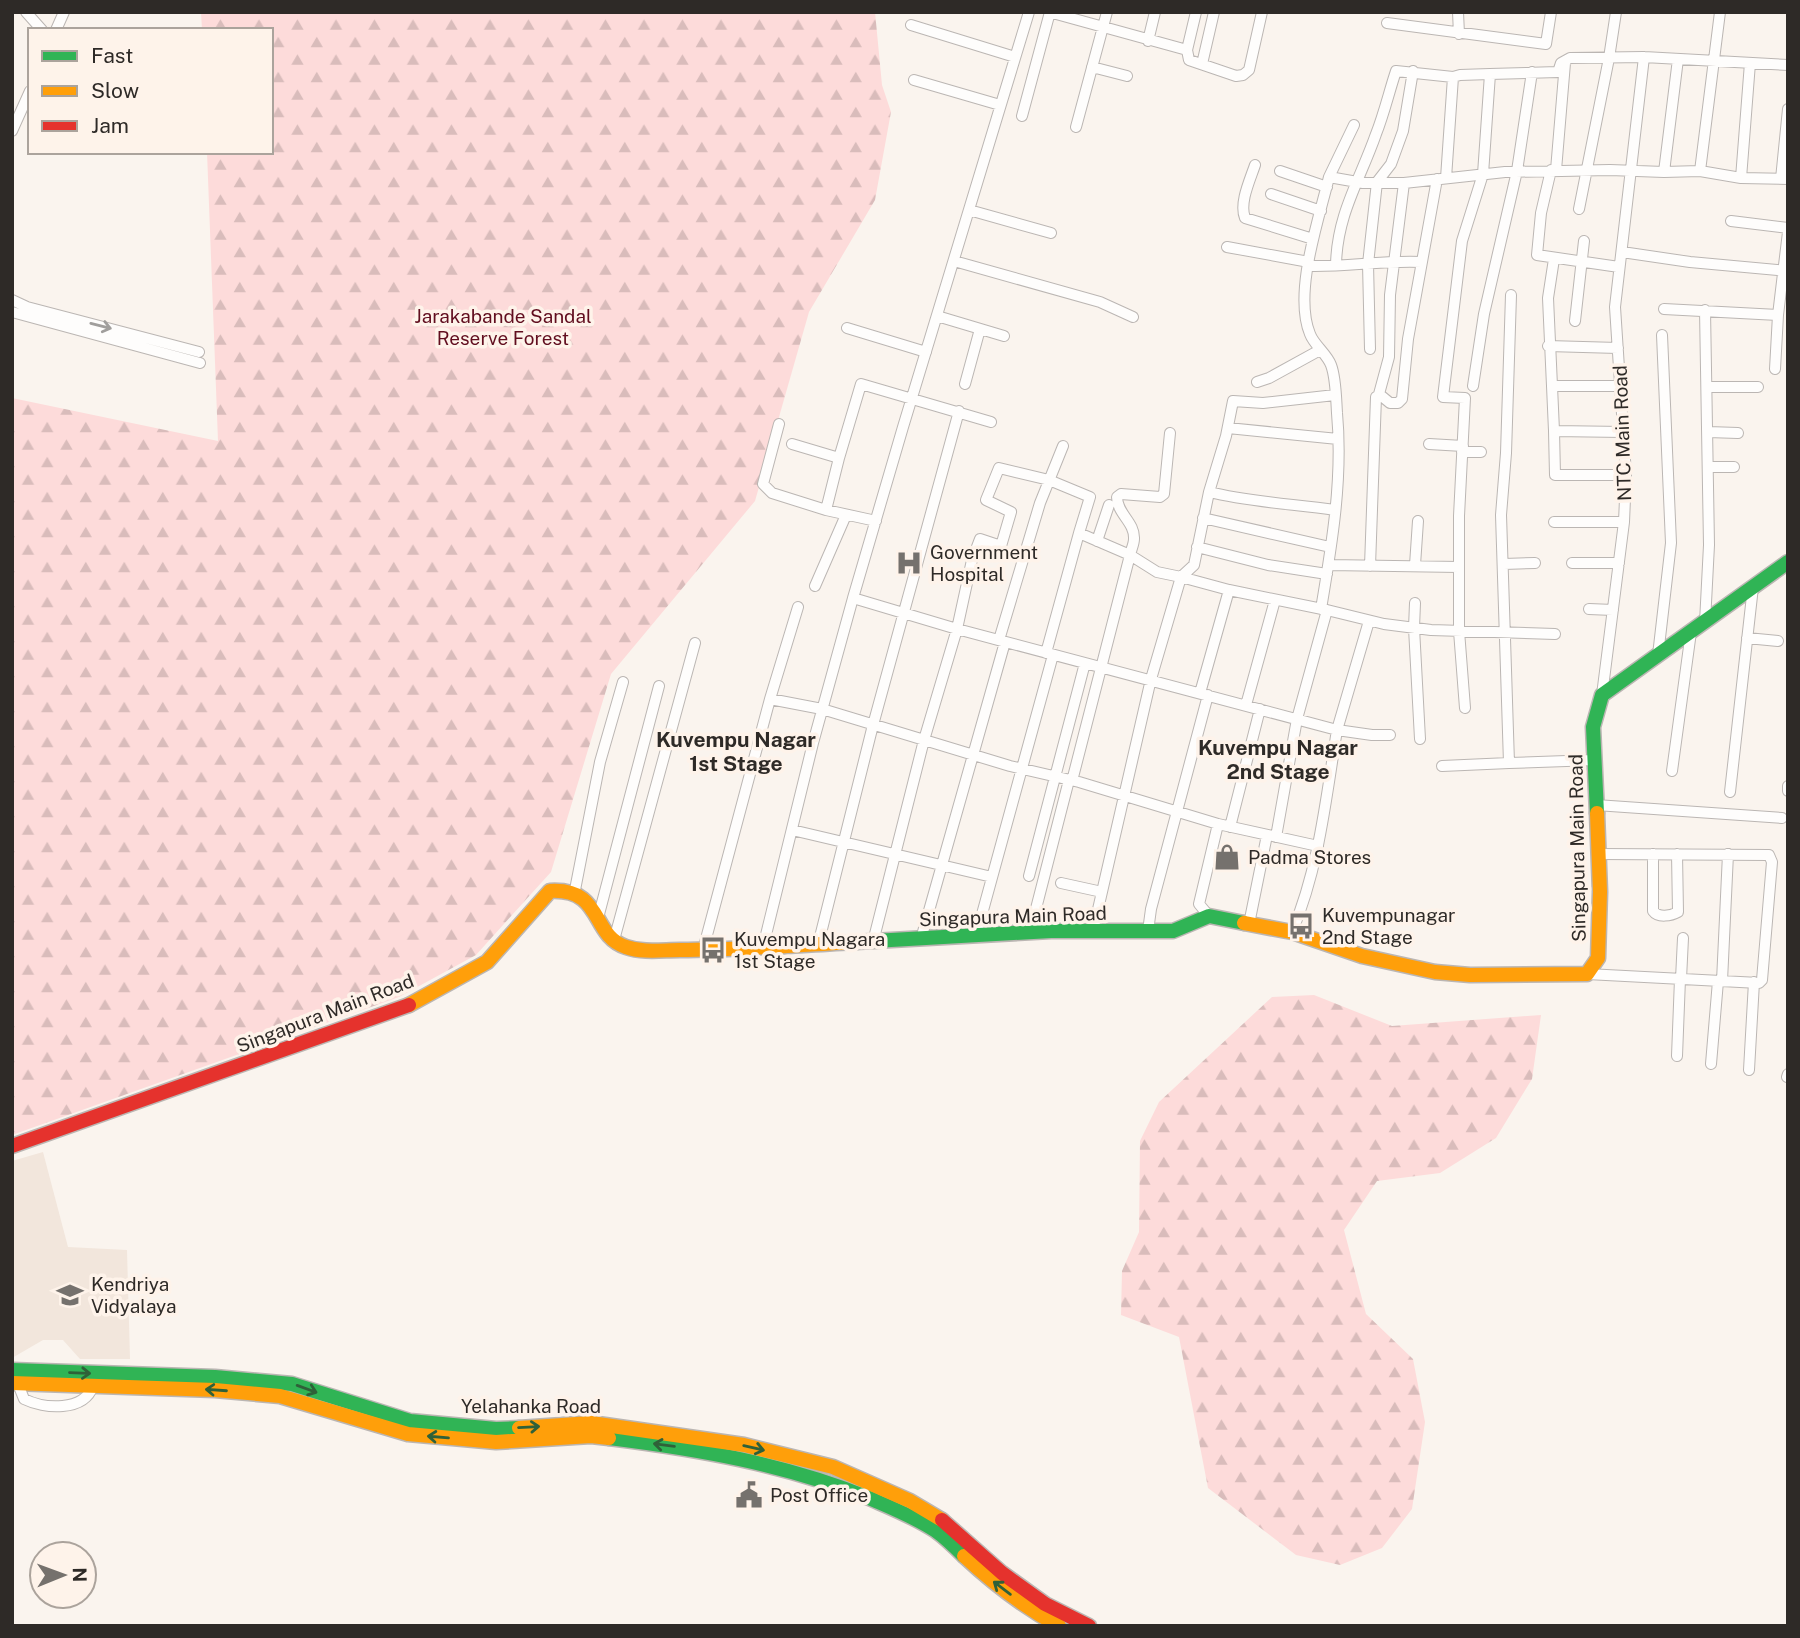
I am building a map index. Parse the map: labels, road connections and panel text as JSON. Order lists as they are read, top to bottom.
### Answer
{
  "streets": {
    "main road": ["Singapura Main Road", "Yelahanka Road"],
    "street": ["NTC Main Road"]
  },
  "crossings": [
    ["NTC Main Road", "Singapura Main Road"]
  ],
  "districts": ["Kuvempu Nagar 1st Stage", "Kuvempu Nagar 2nd Stage"],
  "parks": ["Jarakabande Sandal Reserve Forest"],
  "places": {
    "hospital": ["Government Hospital"],
    "shop": ["Padma Stores"],
    "bus stop": ["Kuvempunagar 2nd Stage", "Kuvempu Nagara 1st Stage"],
    "school or university": ["Kendriya Vidyalaya"],
    "public building": ["Post Office"]
  },
  "legend": ["Fast", "Slow", "Jam"],
  "north": "right"
}
